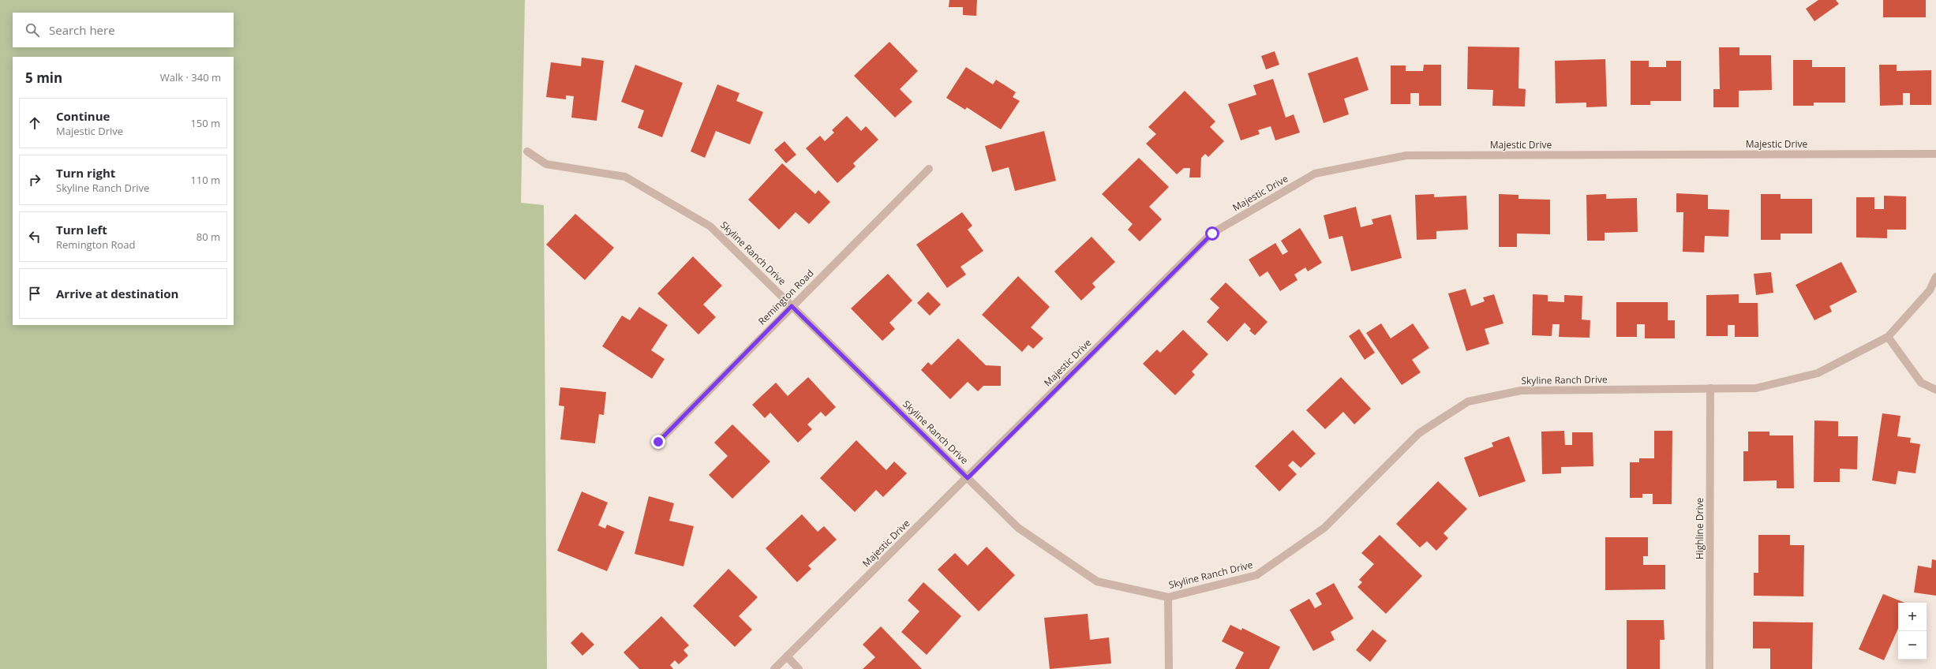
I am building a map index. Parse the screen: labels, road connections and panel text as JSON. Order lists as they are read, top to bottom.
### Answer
{
  "streets": {
    "street": [
      "Majestic Drive",
      "Skyline Ranch Drive",
      "Remington Road",
      "Highline Drive"
    ]
  },
  "crossings": [
    ["Majestic Drive", "Skyline Ranch Drive"],
    ["Skyline Ranch Drive", "Remington Road"],
    ["Skyline Ranch Drive", "Highline Drive"]
  ],
  "page": {
    "search": "Search here",
    "heading": ["5 min", "Walk · 340 m"],
    "list": [
      ["Continue", "Majestic Drive", "150 m"],
      ["Turn right", "Skyline Ranch Drive", "110 m"],
      ["Turn left", "Remington Road", "80 m"],
      "Arrive at destination"
    ],
    "map_buttons": ["+", "−"]
  }
}
